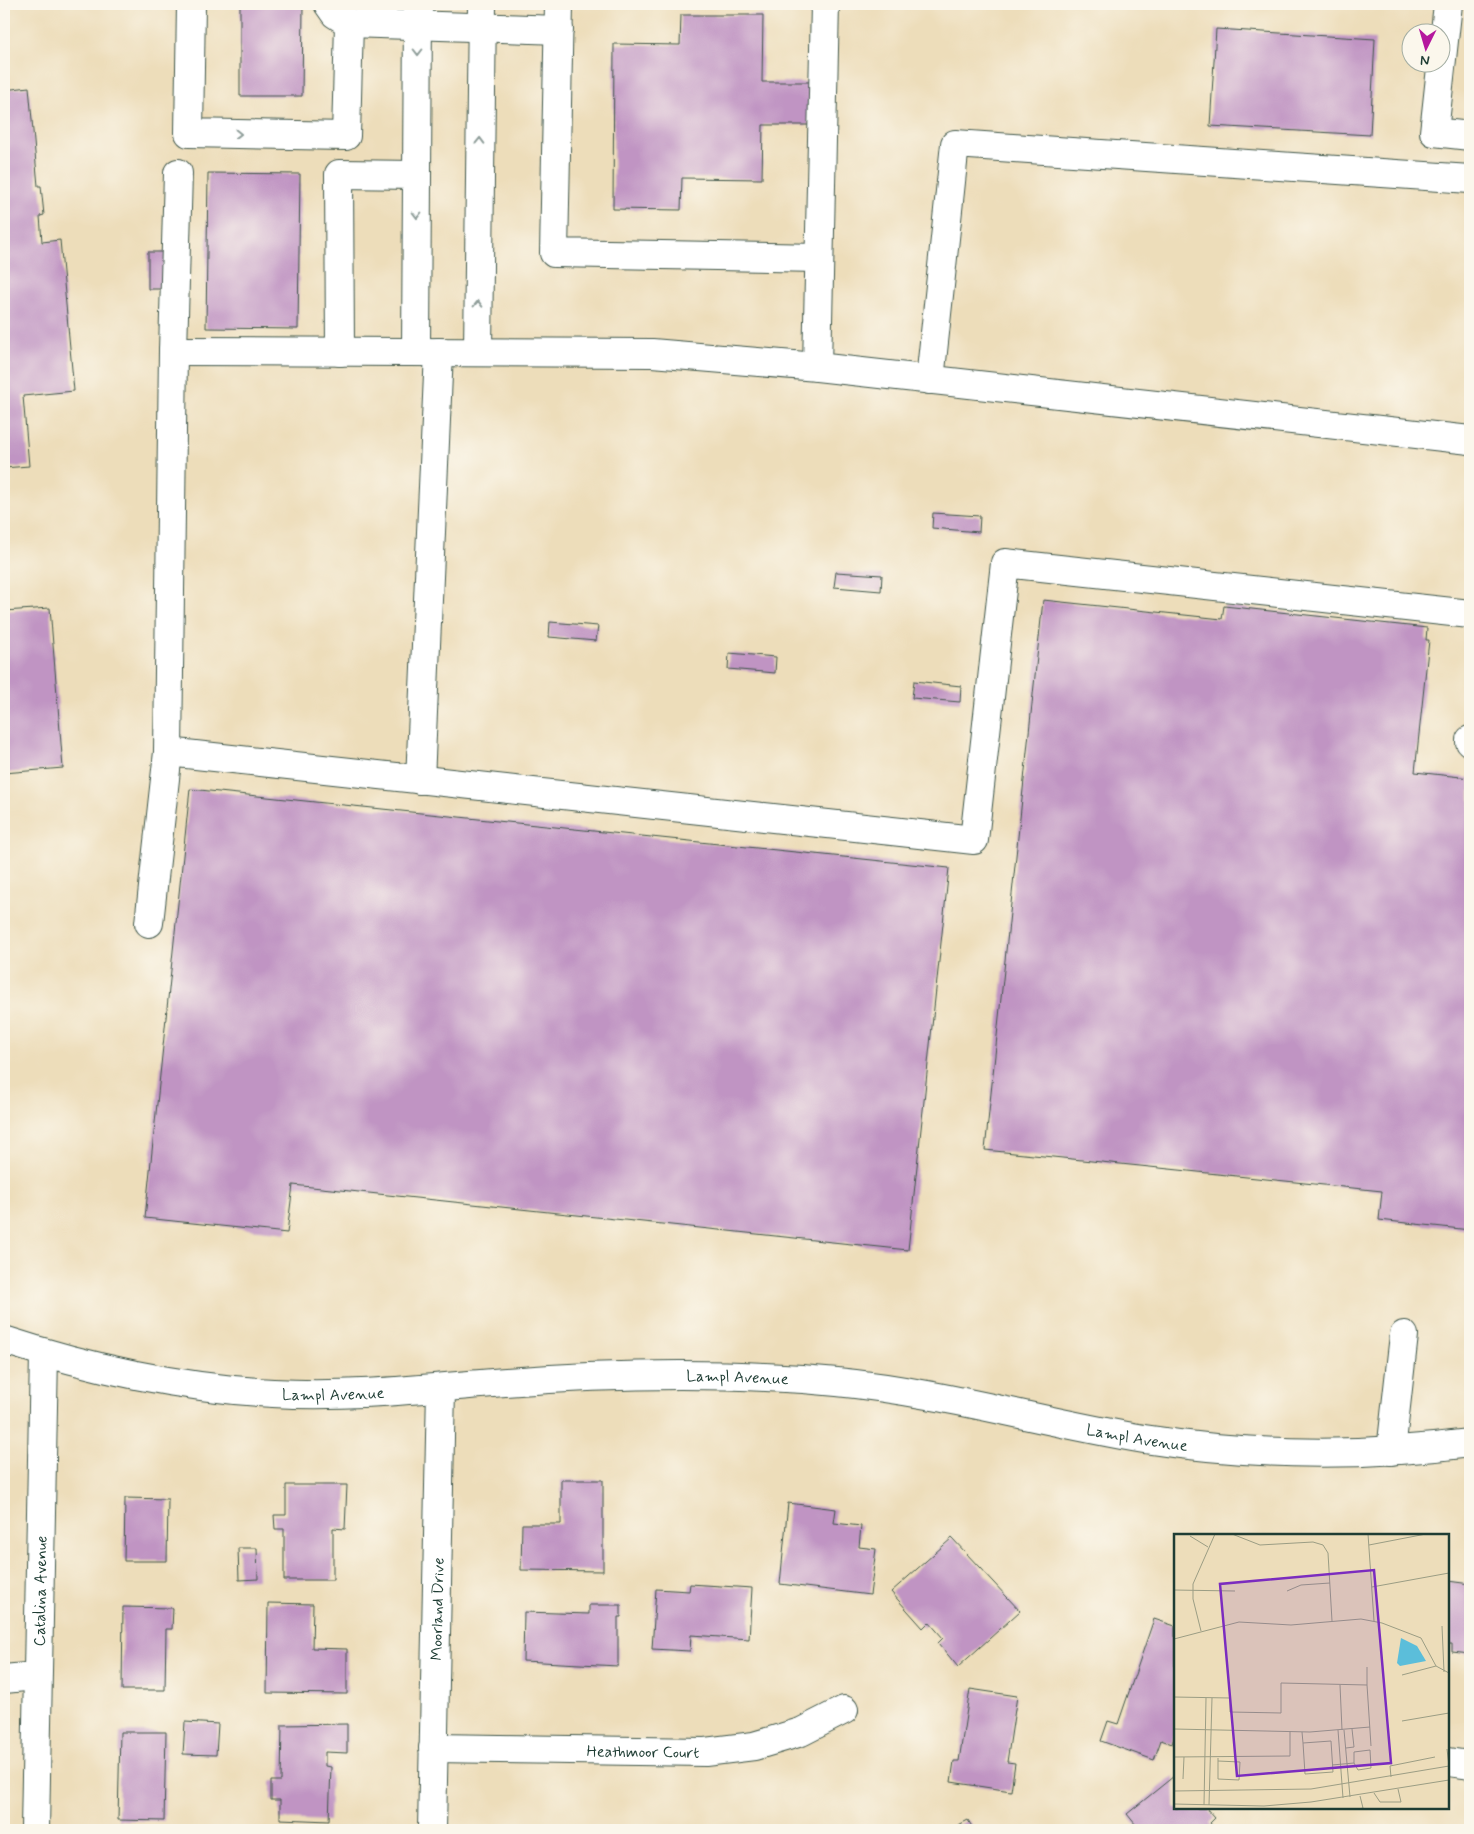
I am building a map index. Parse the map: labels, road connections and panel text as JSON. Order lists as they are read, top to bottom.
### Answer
{
  "streets": {
    "street": [
      "Lampl Avenue",
      "Catalina Avenue",
      "Moorland Drive",
      "Heathmoor Court"
    ]
  },
  "crossings": [
    ["Lampl Avenue", "Catalina Avenue"],
    ["Lampl Avenue", "Moorland Drive"],
    ["Moorland Drive", "Heathmoor Court"]
  ],
  "north": "bottom"
}
